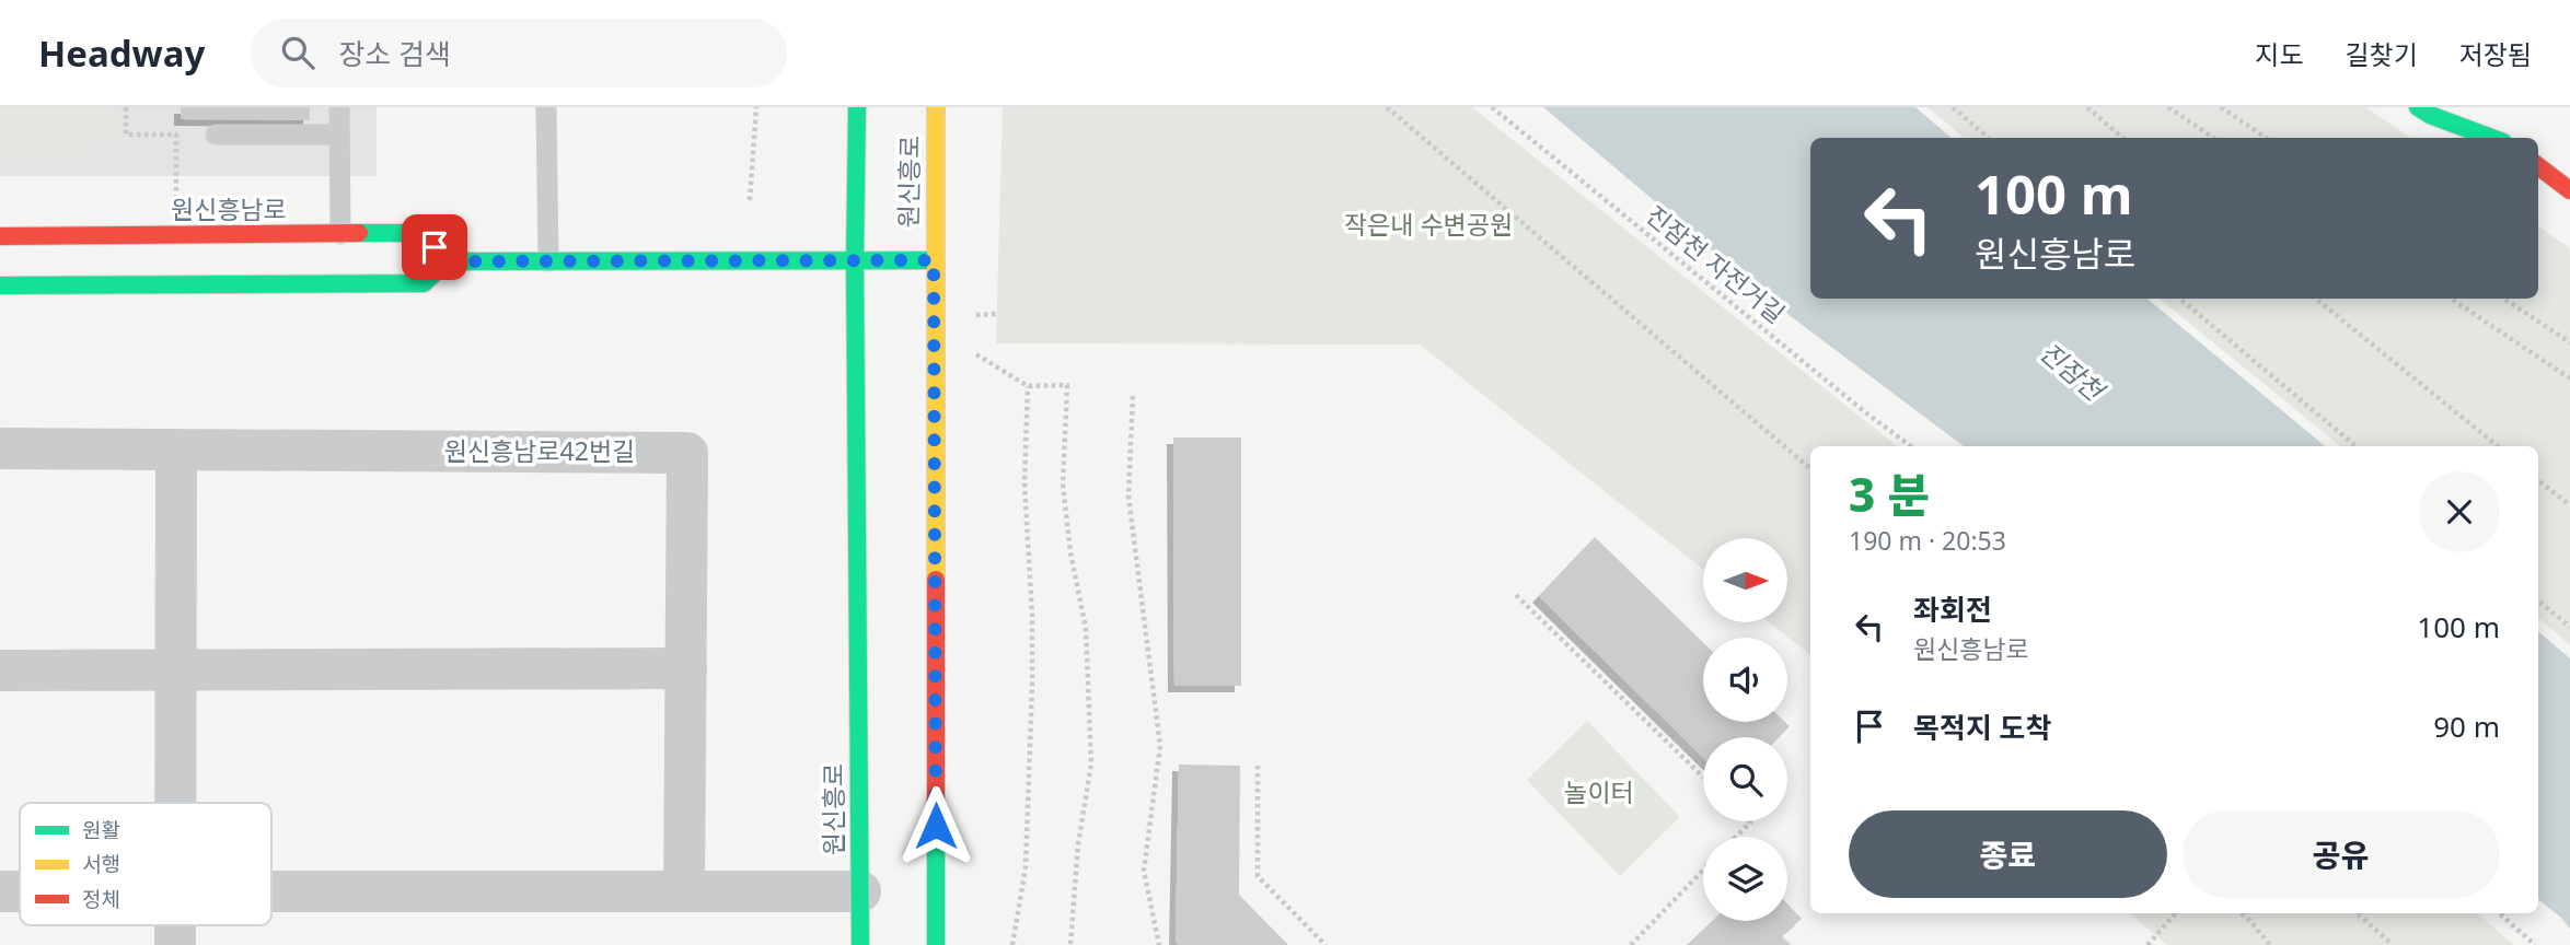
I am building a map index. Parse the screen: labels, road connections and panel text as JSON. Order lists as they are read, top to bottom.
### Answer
{
  "streets": {
    "street": ["원신흥로", "원신흥남로", "원신흥남로42번길"],
    "path": ["진잠천 자전거길"]
  },
  "water": ["진잠천"],
  "parks": ["작은내 수변공원", "놀이터"],
  "legend": ["원활", "서행", "정체"],
  "north": "right",
  "page": {
    "header": "Headway",
    "search": "장소 검색",
    "nav": ["지도", "길찾기", "저장됨"],
    "turn": ["100 m", "원신흥남로"],
    "heading": ["3 분", "190 m · 20:53"],
    "list": [
      {
        "name": "좌회전",
        "note": "원신흥남로",
        "value": "100 m"
      },
      {
        "name": "목적지 도착",
        "value": "90 m"
      }
    ],
    "buttons": ["종료", "공유"]
  }
}
